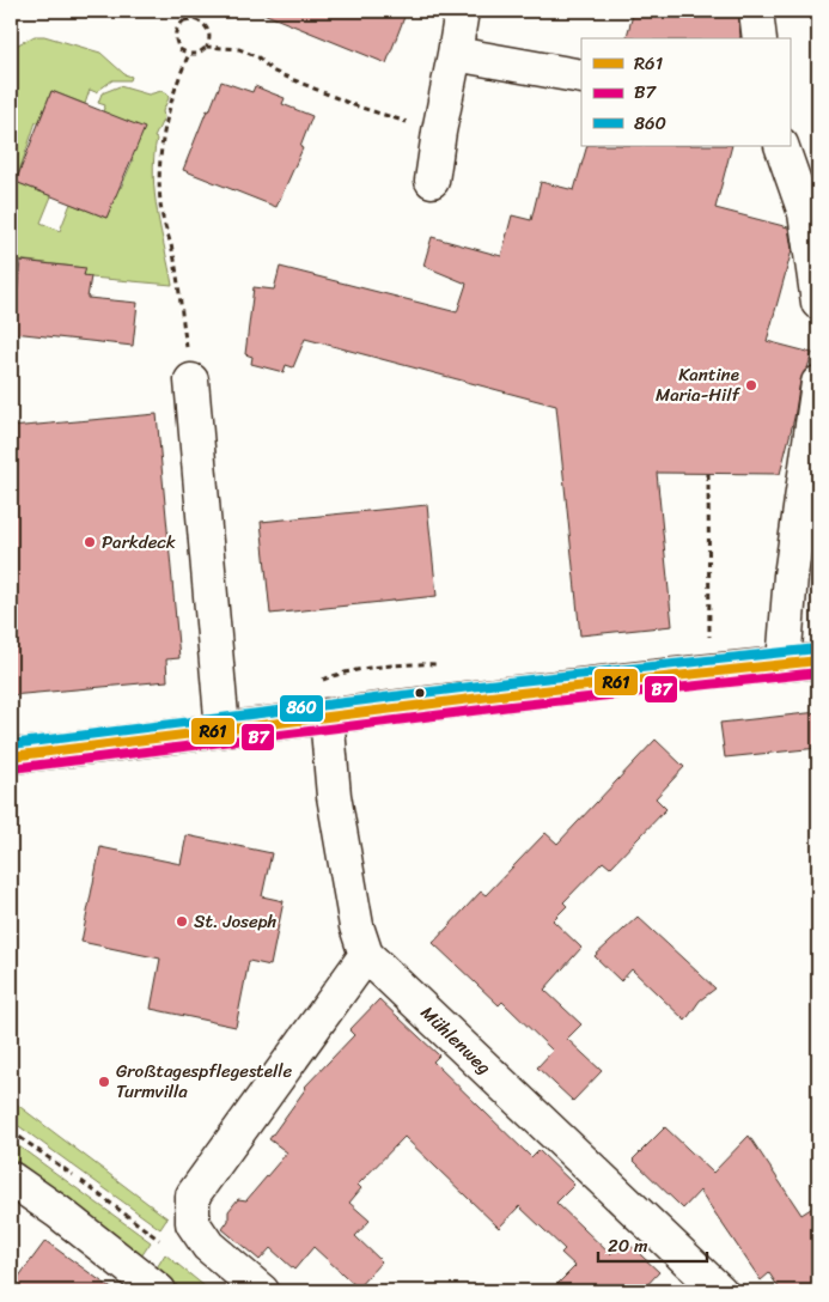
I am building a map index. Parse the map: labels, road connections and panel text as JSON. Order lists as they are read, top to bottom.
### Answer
{
  "streets": {
    "street": ["Mühlenweg"]
  },
  "places": [
    "Kantine Maria-Hilf",
    "Parkdeck",
    "St. Joseph",
    "Großtagespflegestelle Turmvilla"
  ],
  "lines": ["transit line 860", "transit line R61", "transit line B7"],
  "legend": ["R61", "B7", "860"],
  "scale_bar": "20 m"
}
